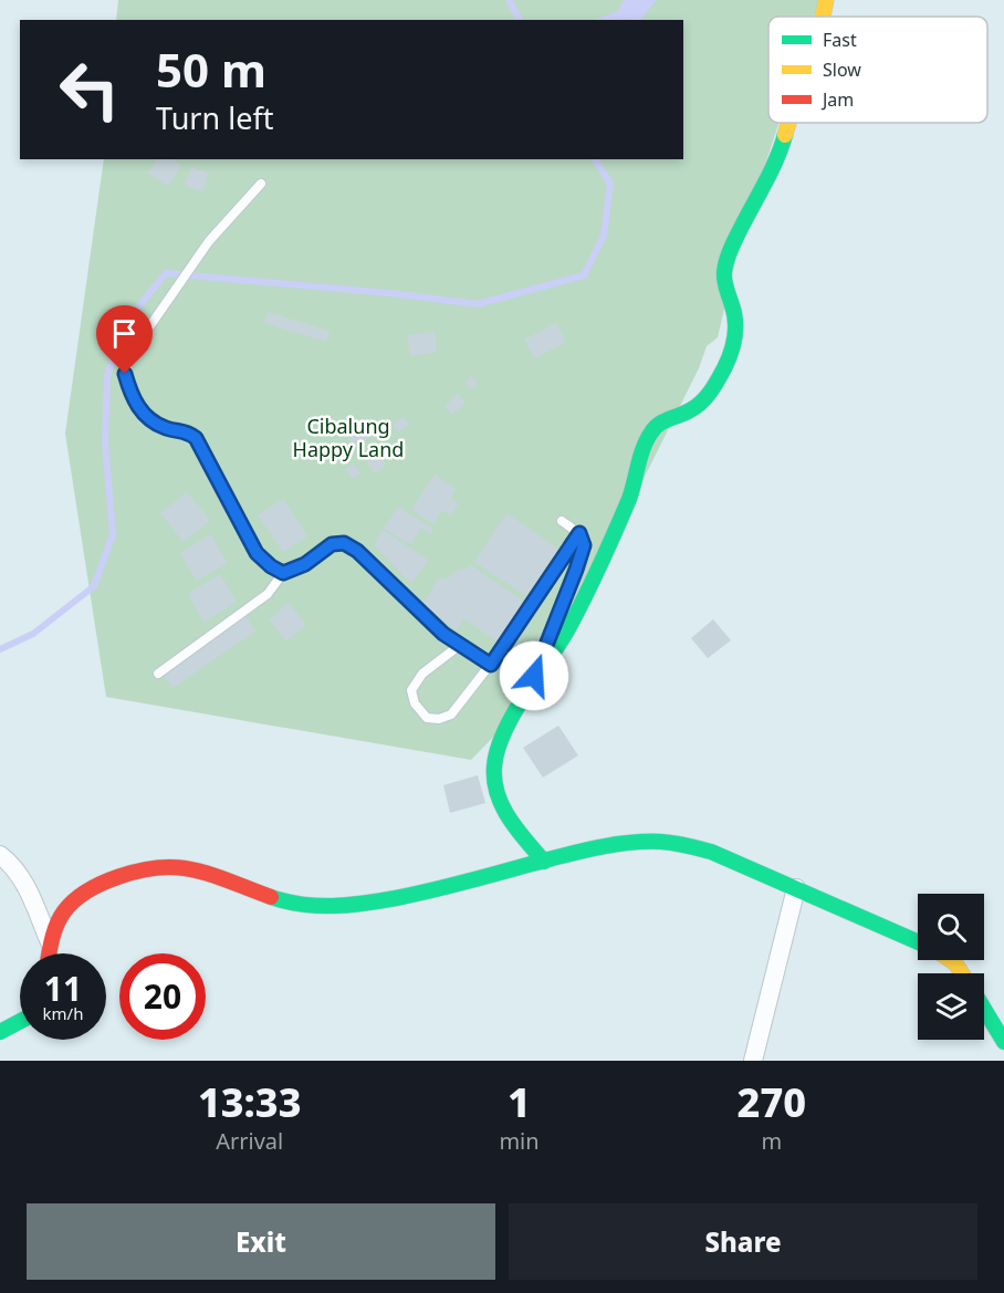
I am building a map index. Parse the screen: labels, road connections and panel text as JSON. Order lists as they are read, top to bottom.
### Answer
{
  "parks": ["Cibalung Happy Land"],
  "legend": ["Fast", "Slow", "Jam"],
  "page": {
    "turn": ["50 m", "Turn left"],
    "speed": "11 km/h",
    "limit": "20",
    "eta": [
      "13:33",
      "Arrival",
      "1",
      "min",
      "270",
      "m"
    ],
    "buttons": ["Exit", "Share"]
  }
}
